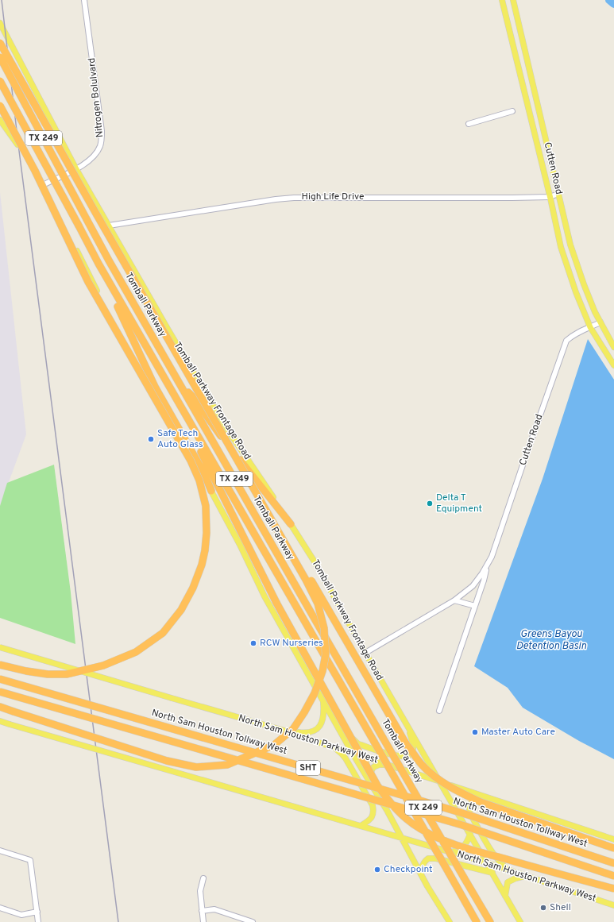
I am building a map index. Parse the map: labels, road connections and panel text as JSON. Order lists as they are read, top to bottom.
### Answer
{
  "streets": {
    "highway": [
      "TX 249",
      "Tomball Parkway",
      "North Sam Houston Tollway West",
      "SHT"
    ],
    "main road": ["Cutten Road", "Tomball Parkway Frontage Road", "North Sam Houston Parkway West"],
    "street": ["Nitrogen Bolulvard", "High Life Drive"]
  },
  "crossings": [
    ["Nitrogen Bolulvard", "Tomball Parkway Frontage Road"],
    ["Cutten Road", "High Life Drive"],
    ["Cutten Road", "Tomball Parkway Frontage Road"],
    ["High Life Drive", "Tomball Parkway Frontage Road"],
    ["Tomball Parkway Frontage Road", "North Sam Houston Parkway West"]
  ],
  "water": ["Greens Bayou Detention Basin"],
  "places": [
    "Safe Tech Auto Glass",
    "Delta T Equipment",
    "RCW Nurseries",
    "Master Auto Care",
    "Checkpoint",
    "Shell"
  ]
}
